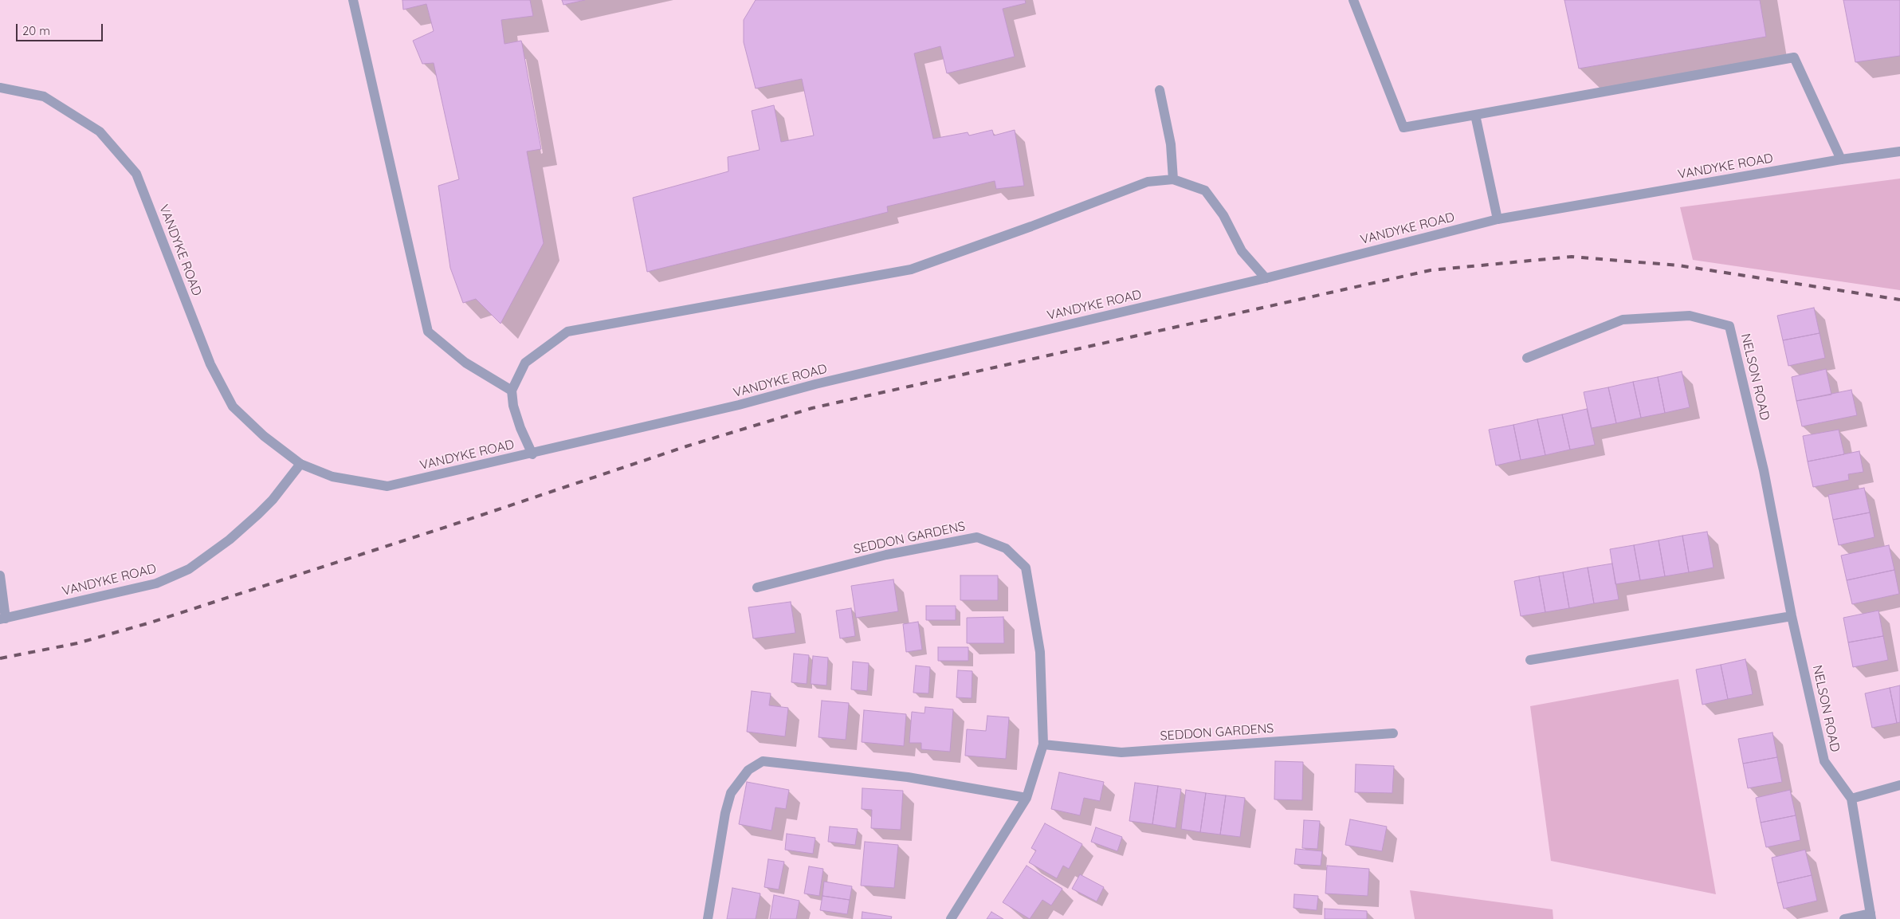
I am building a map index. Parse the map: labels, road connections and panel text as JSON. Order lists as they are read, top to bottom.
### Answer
{
  "streets": {
    "street": ["VANDYKE ROAD", "NELSON ROAD", "SEDDON GARDENS"]
  },
  "scale_bar": "20 m"
}
